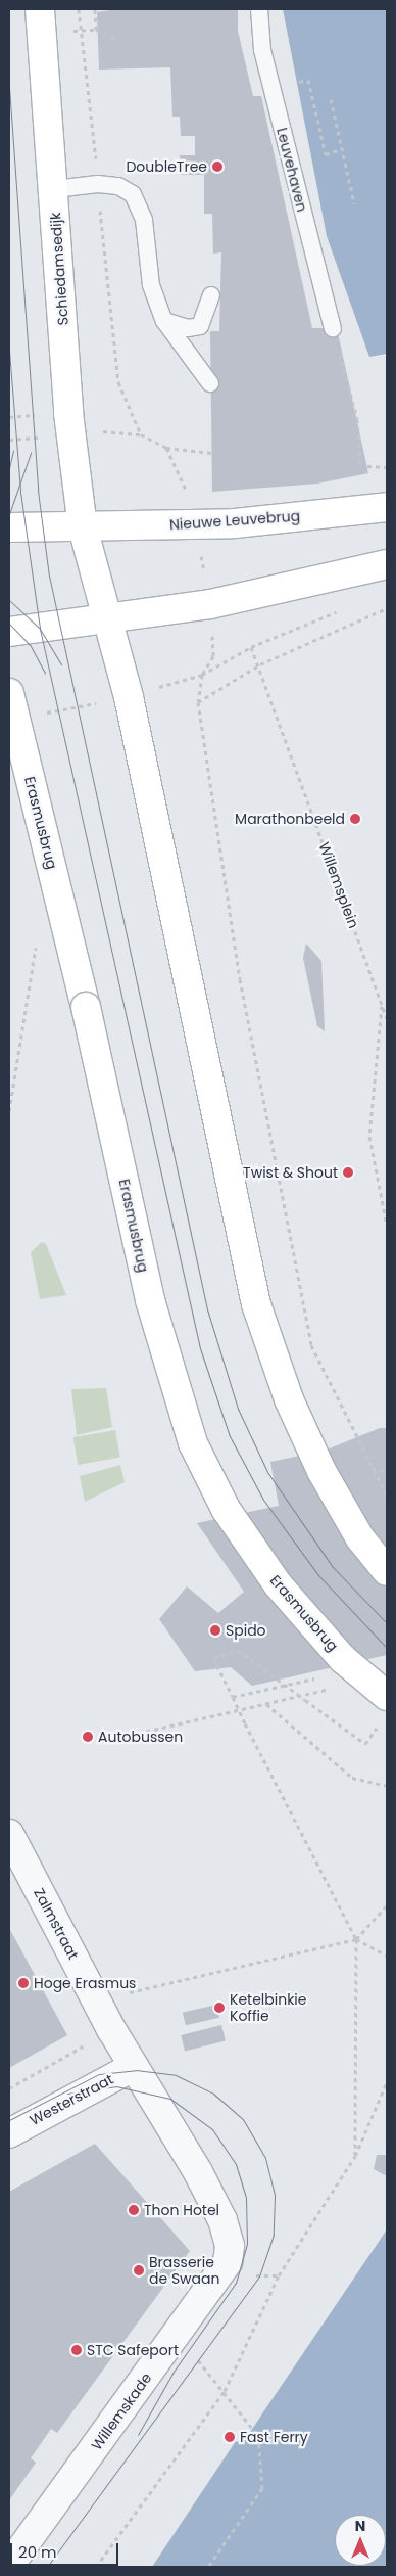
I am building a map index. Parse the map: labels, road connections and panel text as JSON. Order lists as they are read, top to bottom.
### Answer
{
  "streets": {
    "main road": ["Schiedamsedijk", "Nieuwe Leuvebrug", "Erasmusbrug"],
    "street": ["Zalmstraat", "Westerstraat", "Willemskade"],
    "lane": ["Leuvehaven"],
    "path": ["Willemsplein"]
  },
  "crossings": [
    ["Schiedamsedijk", "Nieuwe Leuvebrug"],
    ["Zalmstraat", "Westerstraat"],
    ["Zalmstraat", "Willemskade"],
    ["Westerstraat", "Willemskade"]
  ],
  "places": [
    "DoubleTree",
    "Marathonbeeld",
    "Twist & Shout",
    "Spido",
    "Autobussen",
    "Hoge Erasmus",
    "Ketelbinkie Koffie",
    "Thon Hotel",
    "Brasserie de Swaan",
    "STC Safeport",
    "Fast Ferry"
  ],
  "scale_bar": "20 m",
  "north": "top"
}
